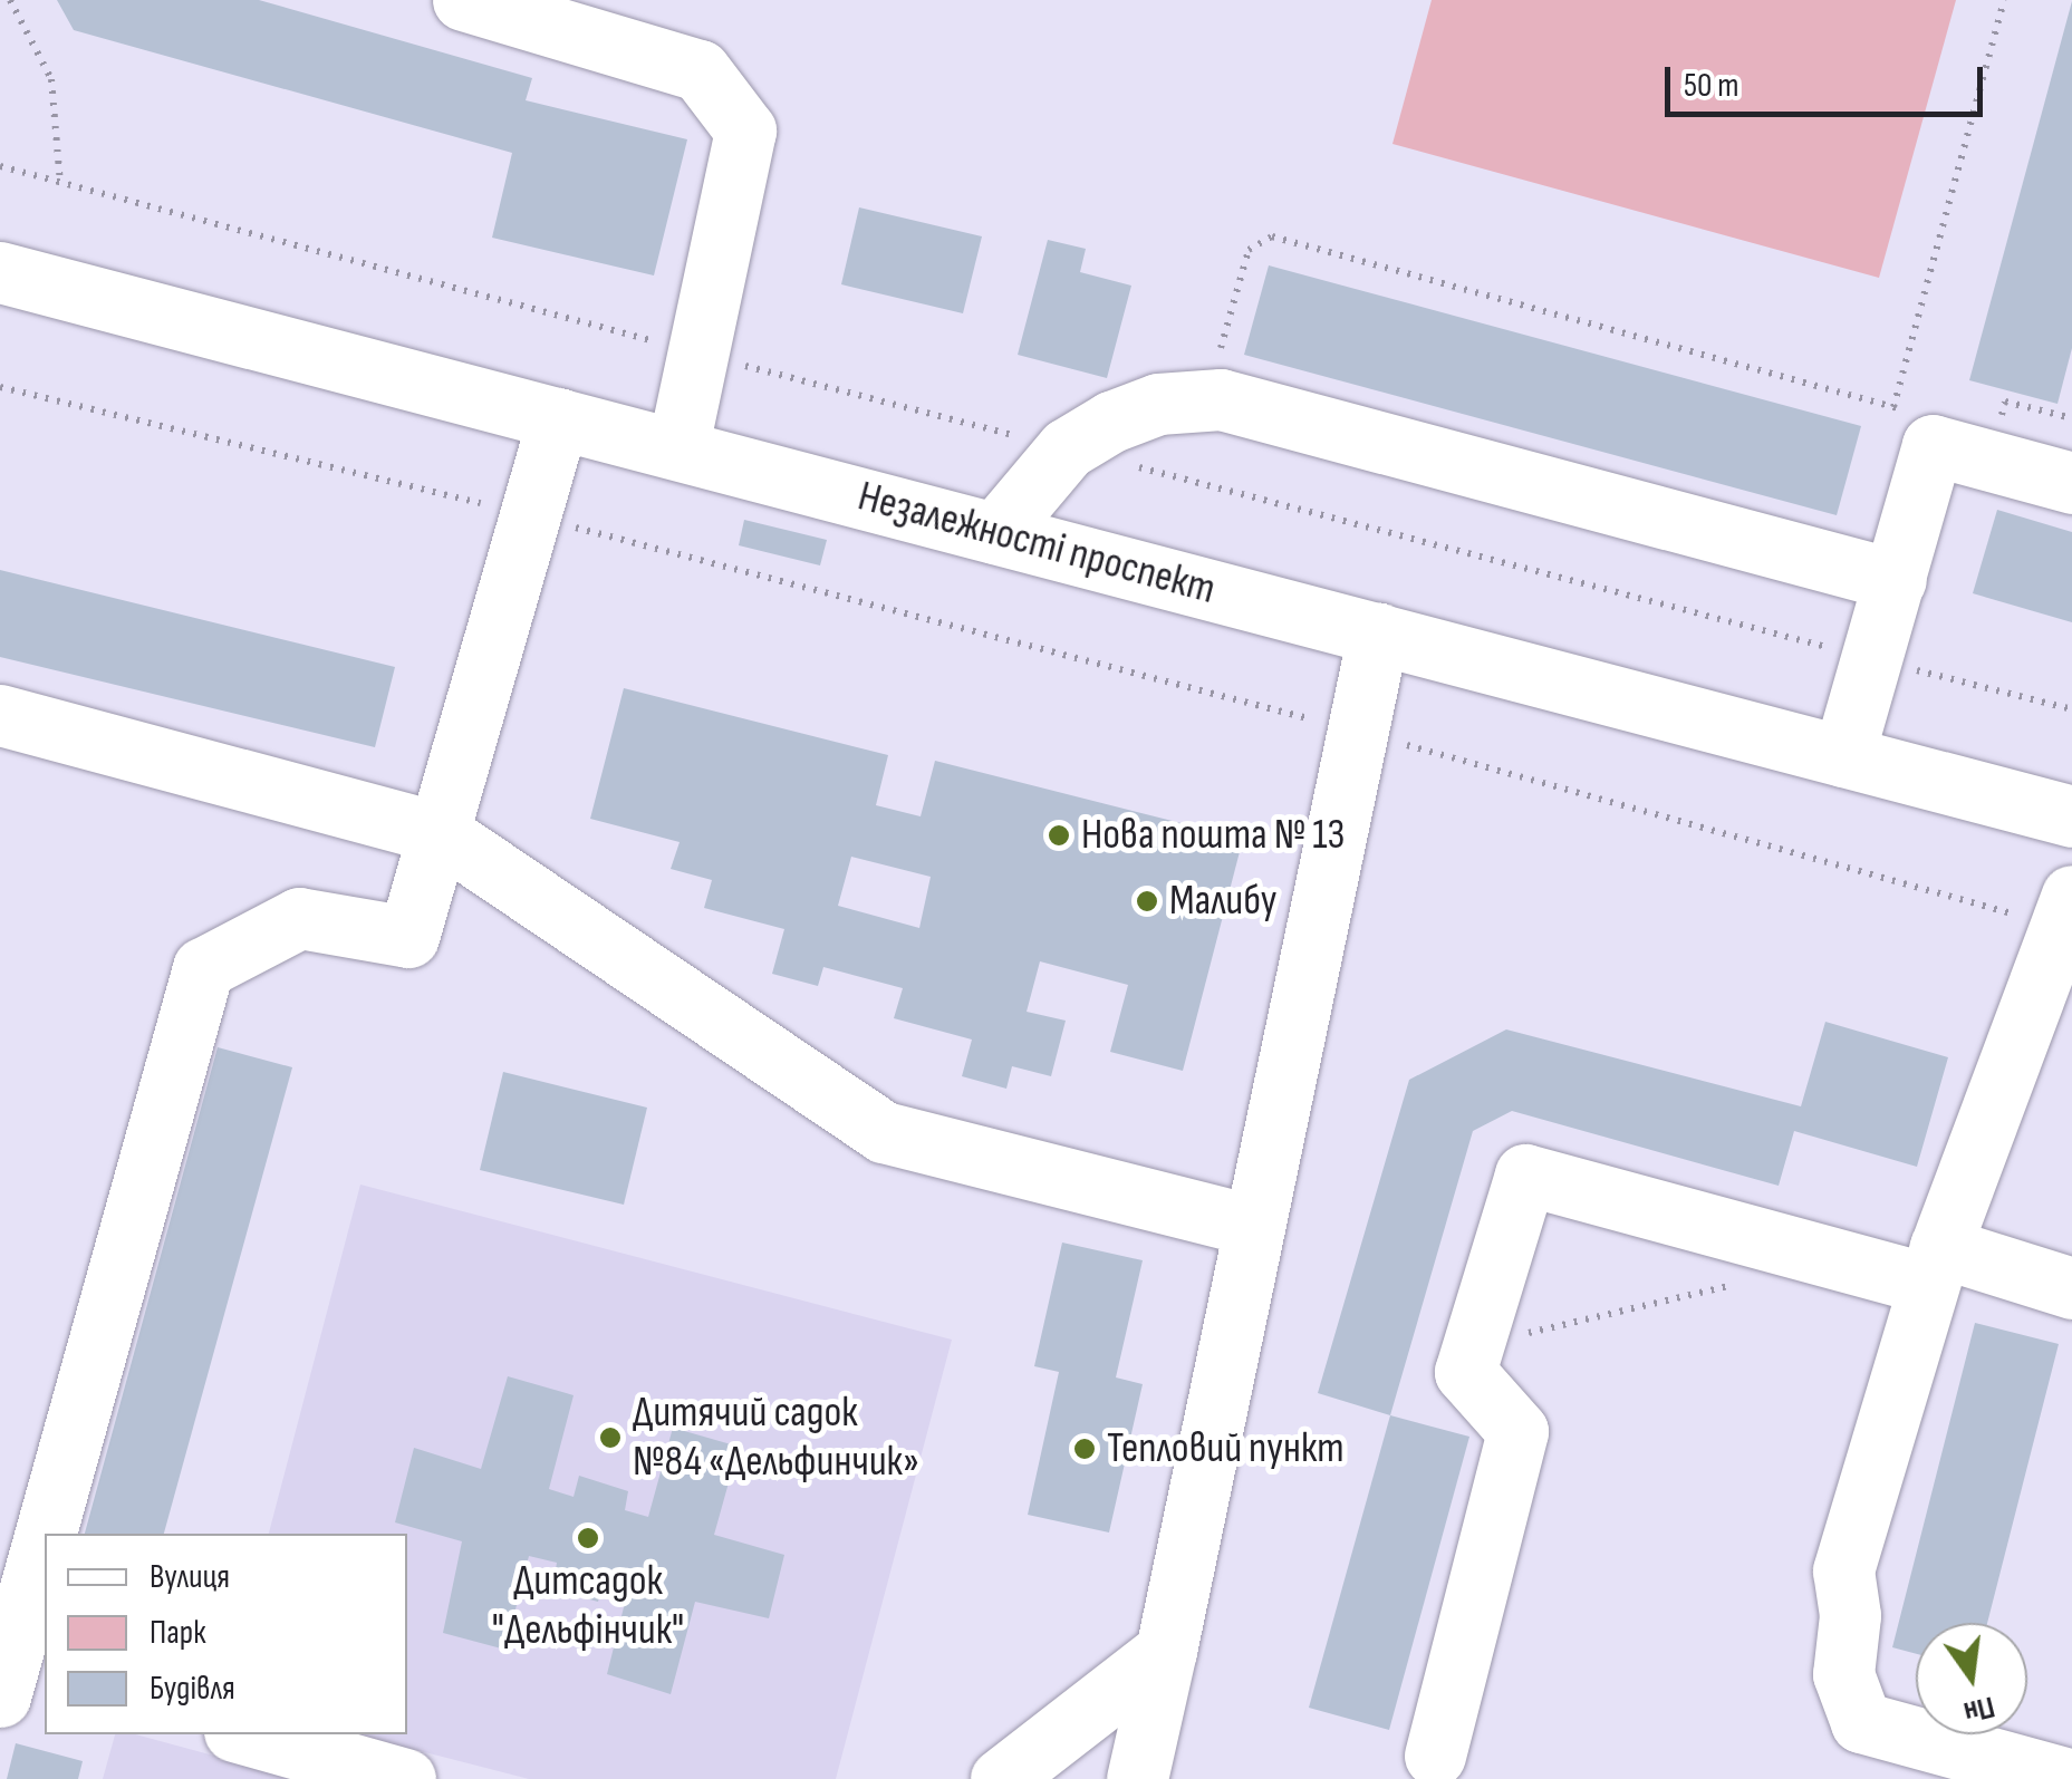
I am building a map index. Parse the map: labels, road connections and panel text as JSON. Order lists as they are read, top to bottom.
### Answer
{
  "streets": {
    "street": ["Незалежності проспект"]
  },
  "places": [
    "Нова пошта № 13",
    "Малибу",
    "Дитячий садок №84 «Дельфинчик»",
    "Тепловий пункт",
    "Дитсадок \"Дельфінчик\""
  ],
  "legend": ["Вулиця", "Парк", "Будівля"],
  "scale_bar": "50 m",
  "north": "bottom"
}
